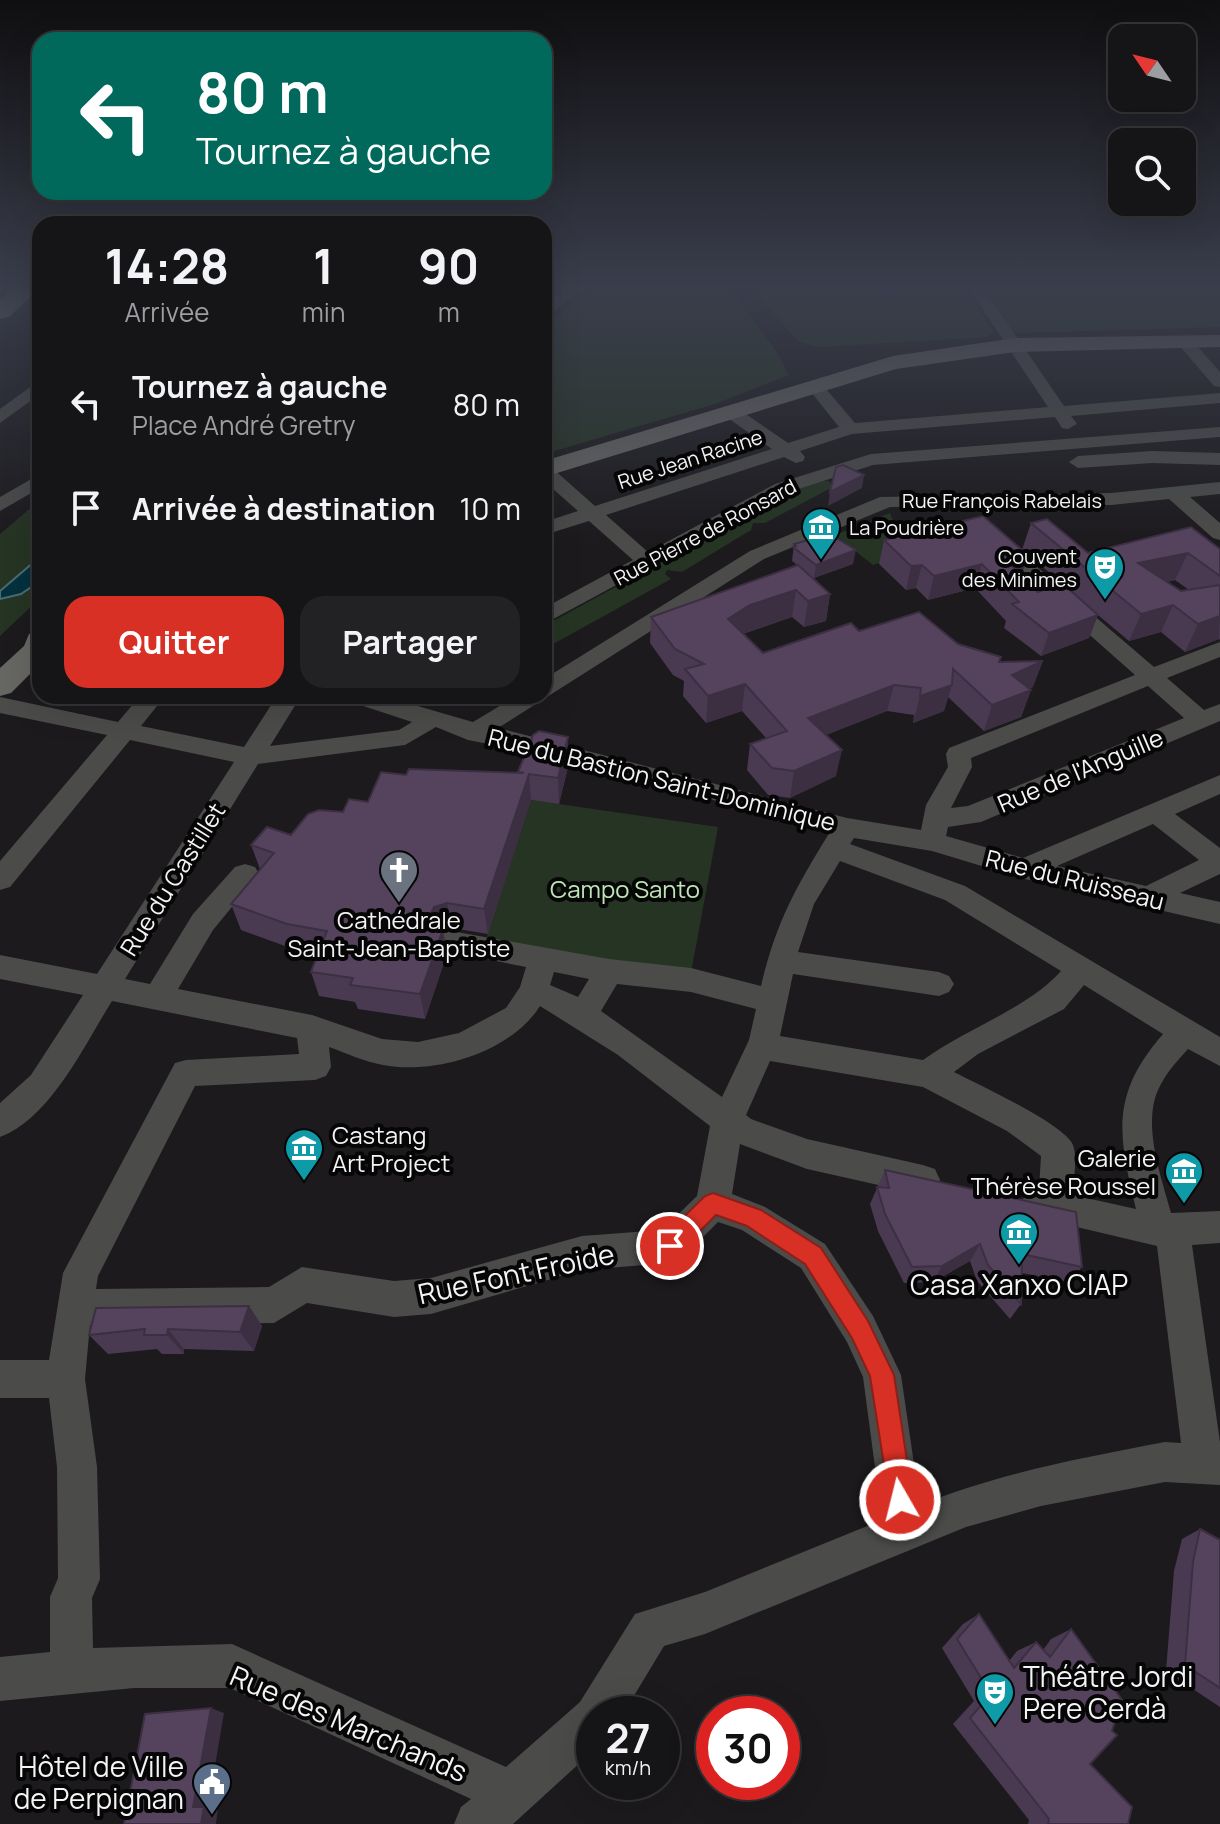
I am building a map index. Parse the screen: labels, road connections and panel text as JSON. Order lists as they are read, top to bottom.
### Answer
{
  "streets": {
    "street": [
      "Rue Jean Racine",
      "Rue François Rabelais",
      "Rue Pierre de Ronsard",
      "Rue de l'Anguille",
      "Rue du Bastion Saint-Dominique",
      "Rue du Castillet",
      "Rue du Ruisseau",
      "Rue Font Froide",
      "Rue des Marchands"
    ]
  },
  "crossings": [
    ["Rue de l'Anguille", "Rue du Ruisseau"]
  ],
  "parks": ["Campo Santo"],
  "places": {
    "museum": [
      "La Poudrière",
      "Castang Art Project",
      "Galerie Thérèse Roussel",
      "Casa Xanxo CIAP"
    ],
    "theatre": ["Couvent des Minimes", "Théâtre Jordi Pere Cerdà"],
    "church": ["Cathédrale Saint-Jean-Baptiste"],
    "public building": ["Hôtel de Ville de Perpignan"]
  },
  "north": "top left",
  "page": {
    "turn": ["80 m", "Tournez à gauche"],
    "eta": [
      "14:28",
      "Arrivée",
      "1",
      "min",
      "90",
      "m"
    ],
    "list": [
      {
        "name": "Tournez à gauche",
        "note": "Place André Gretry",
        "value": "80 m"
      },
      {
        "name": "Arrivée à destination",
        "value": "10 m"
      }
    ],
    "buttons": ["Quitter", "Partager"],
    "speed": "27 km/h",
    "limit": "30"
  }
}
